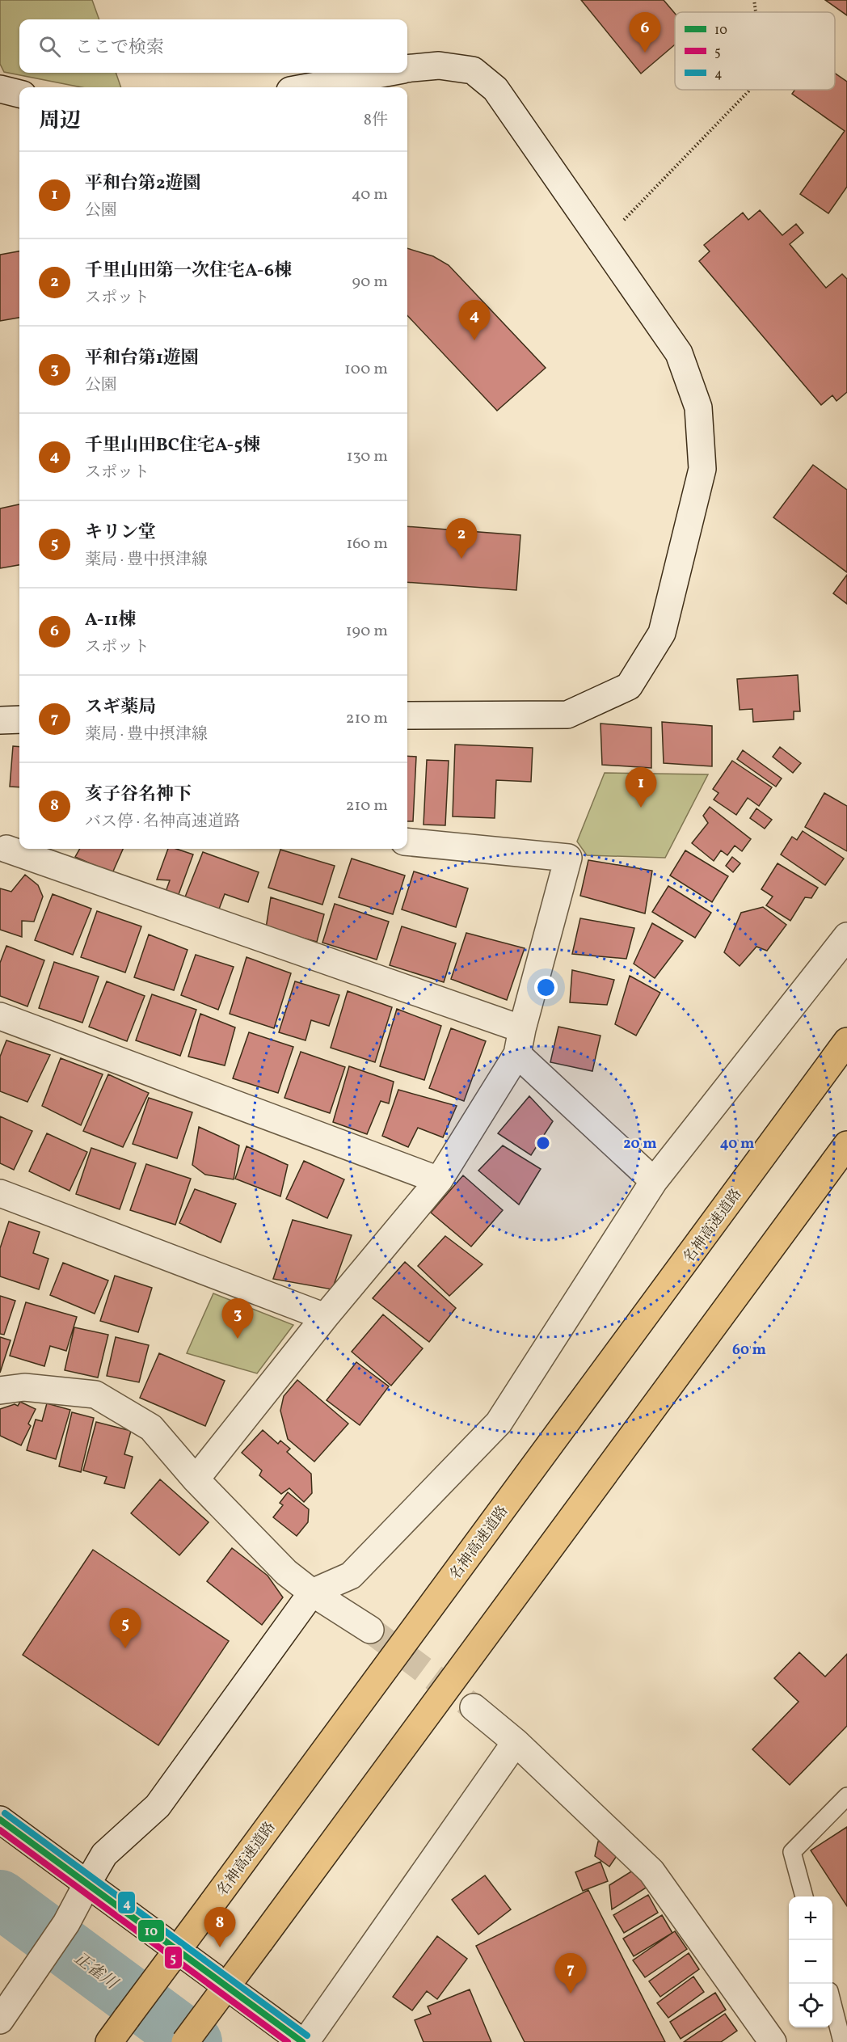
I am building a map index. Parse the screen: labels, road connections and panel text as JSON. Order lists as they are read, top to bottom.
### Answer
{
  "streets": {
    "highway": ["名神高速道路"]
  },
  "water": ["正雀川"],
  "lines": ["transit line 4", "transit line 10", "transit line 5"],
  "legend": ["10", "5", "4"],
  "page": {
    "pins": [
      "6",
      "4",
      "2",
      "1",
      "3",
      "5",
      "8",
      "7"
    ],
    "search": "ここで検索",
    "heading": ["周辺", "8件"],
    "list": [
      {
        "mark": "1",
        "name": "平和台第2遊園",
        "note": "公園",
        "value": "40 m"
      },
      {
        "mark": "2",
        "name": "千里山田第一次住宅A-6棟",
        "note": "スポット",
        "value": "90 m"
      },
      {
        "mark": "3",
        "name": "平和台第1遊園",
        "note": "公園",
        "value": "100 m"
      },
      {
        "mark": "4",
        "name": "千里山田BC住宅A-5棟",
        "note": "スポット",
        "value": "130 m"
      },
      {
        "mark": "5",
        "name": "キリン堂",
        "note": "薬局 · 豊中摂津線",
        "value": "160 m"
      },
      {
        "mark": "6",
        "name": "A-11棟",
        "note": "スポット",
        "value": "190 m"
      },
      {
        "mark": "7",
        "name": "スギ薬局",
        "note": "薬局 · 豊中摂津線",
        "value": "210 m"
      },
      {
        "mark": "8",
        "name": "亥子谷名神下",
        "note": "バス停 · 名神高速道路",
        "value": "210 m"
      }
    ],
    "map_buttons": ["+", "−"]
  },
  "rings": ["20 m", "40 m", "60 m"]
}
